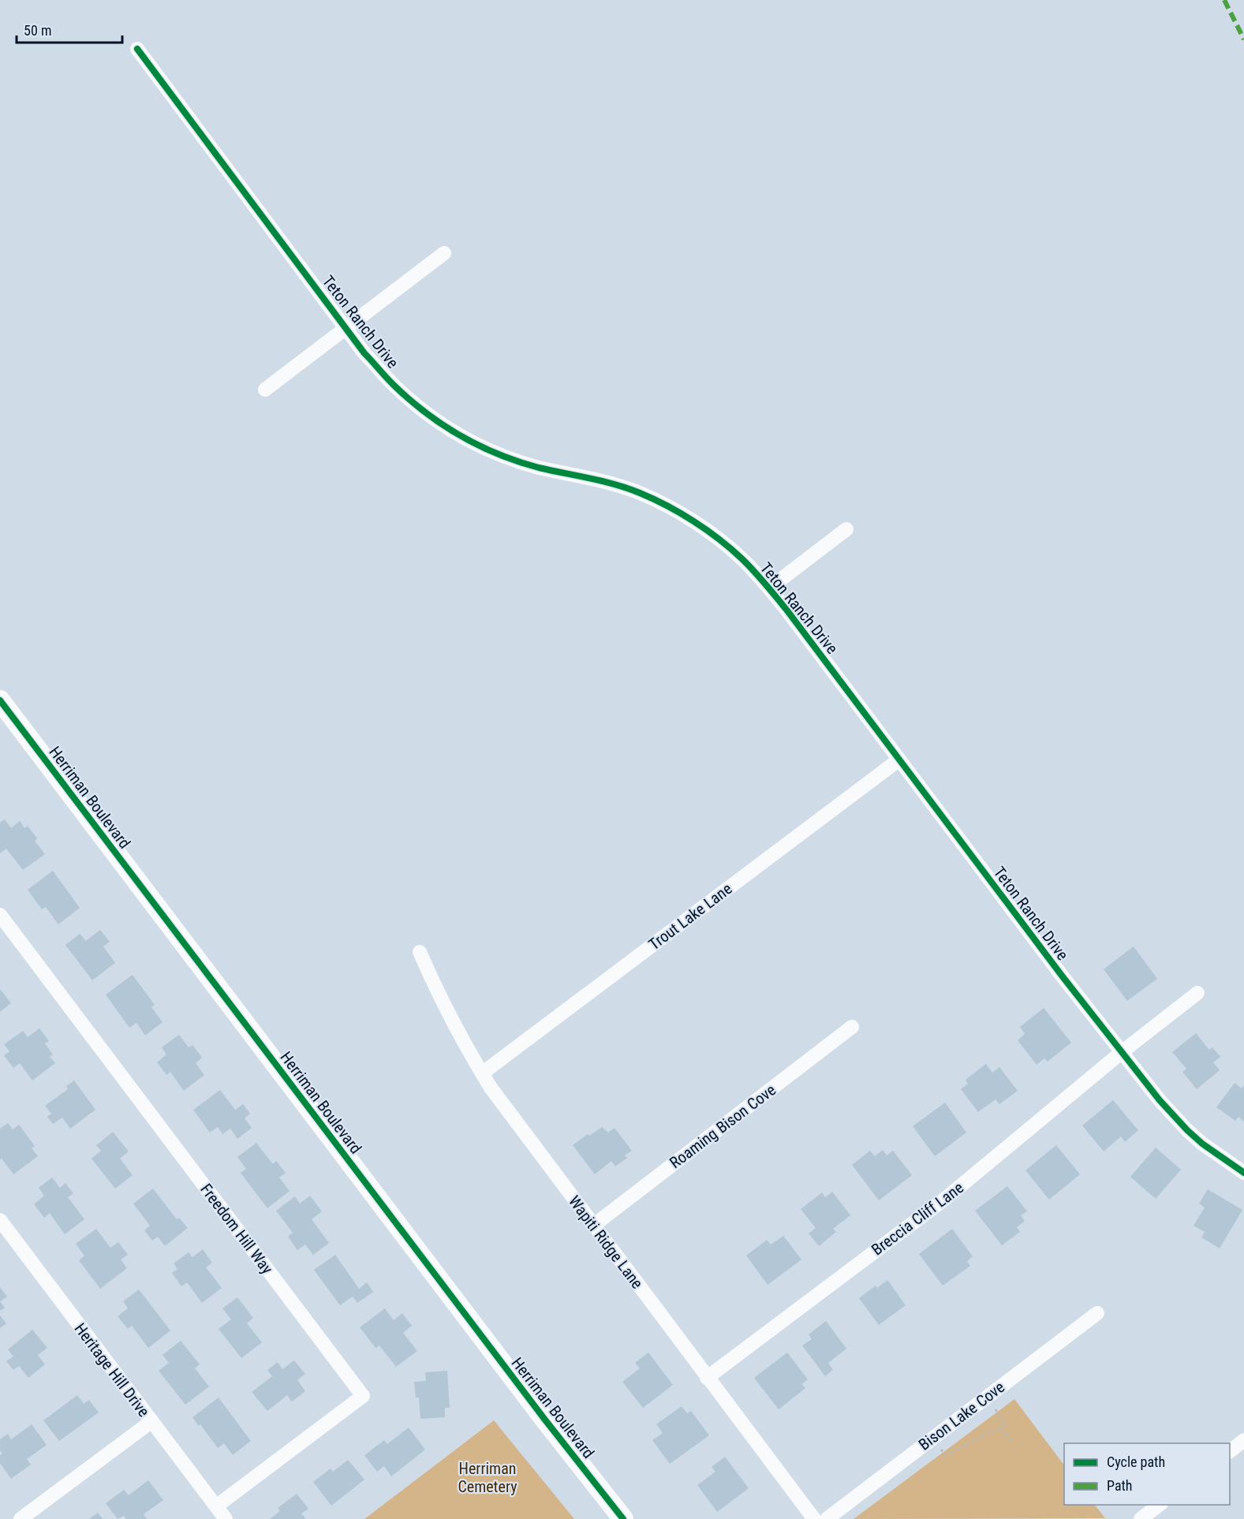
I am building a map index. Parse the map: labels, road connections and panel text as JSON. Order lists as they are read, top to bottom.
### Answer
{
  "streets": {
    "street": [
      "Teton Ranch Drive",
      "Herriman Boulevard",
      "Trout Lake Lane",
      "Roaming Bison Cove",
      "Breccia Cliff Lane",
      "Freedom Hill Way",
      "Wapiti Ridge Lane",
      "Heritage Hill Drive",
      "Bison Lake Cove"
    ]
  },
  "crossings": [
    ["Teton Ranch Drive", "Trout Lake Lane"],
    ["Teton Ranch Drive", "Breccia Cliff Lane"],
    ["Trout Lake Lane", "Wapiti Ridge Lane"],
    ["Roaming Bison Cove", "Wapiti Ridge Lane"],
    ["Breccia Cliff Lane", "Wapiti Ridge Lane"],
    ["Freedom Hill Way", "Heritage Hill Drive"]
  ],
  "parks": ["Herriman Cemetery"],
  "legend": ["Cycle path", "Path"],
  "scale_bar": "50 m"
}
